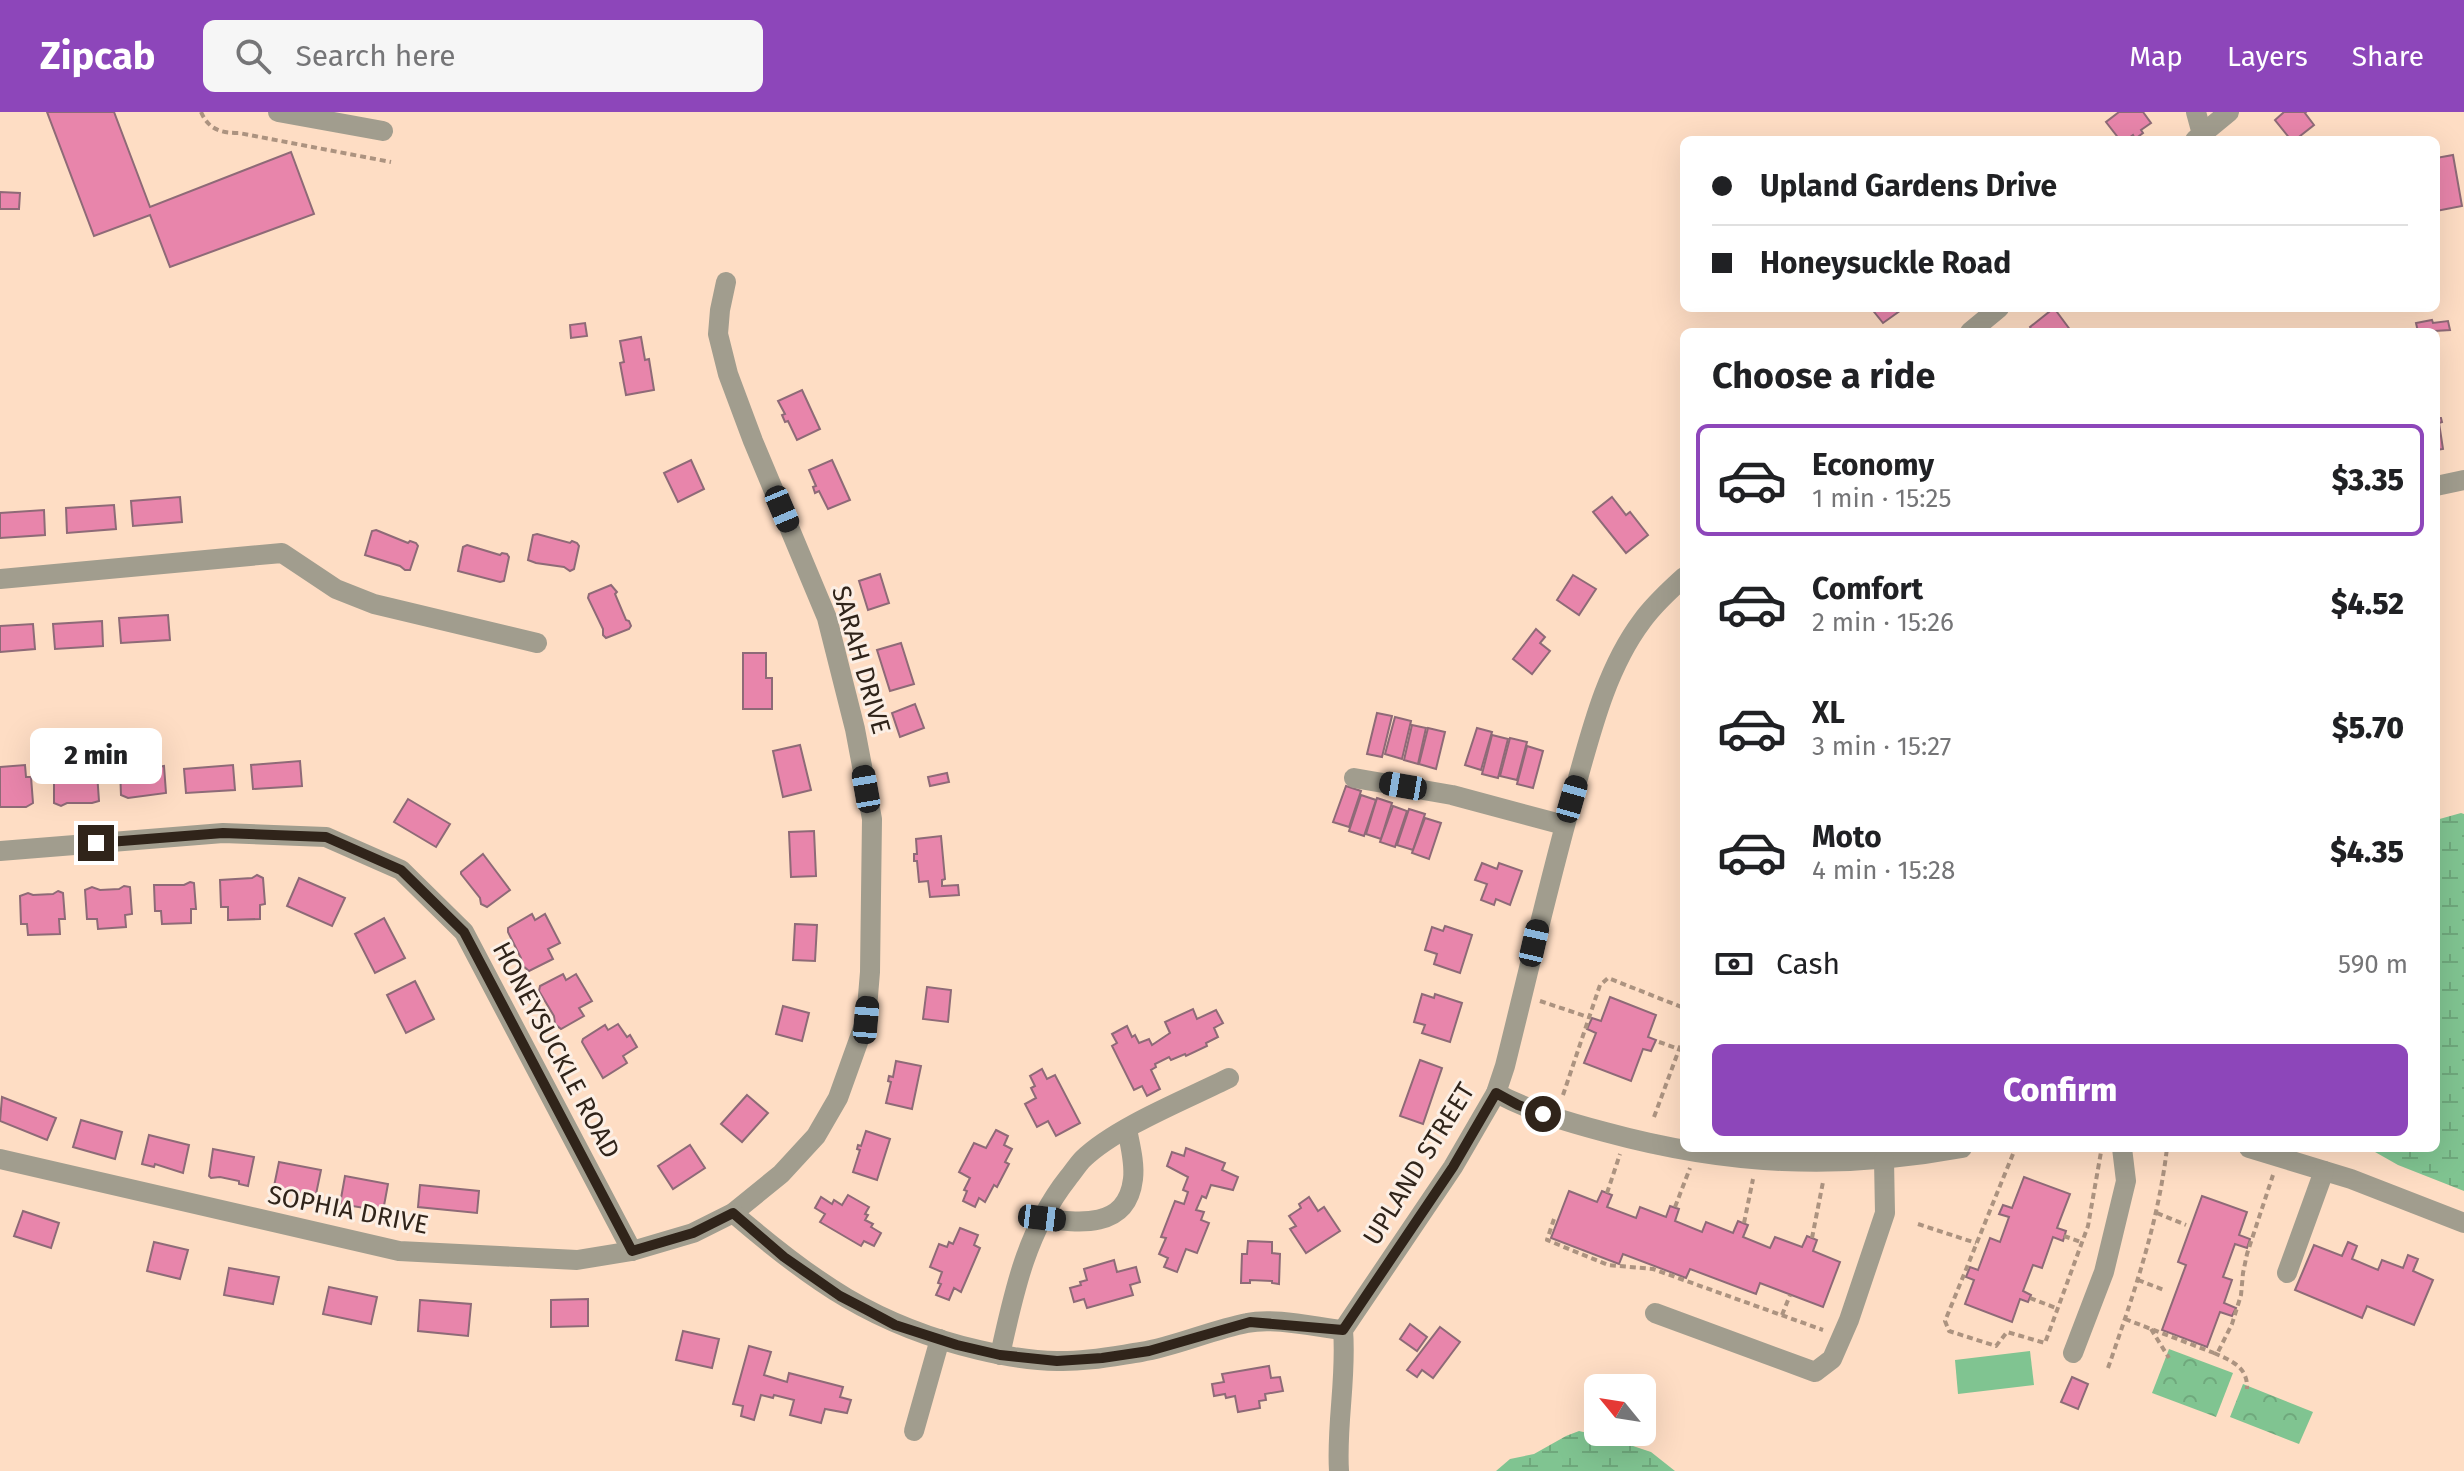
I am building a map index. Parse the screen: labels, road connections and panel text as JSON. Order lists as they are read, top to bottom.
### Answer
{
  "streets": {
    "street": [
      "SARAH DRIVE",
      "HONEYSUCKLE ROAD",
      "UPLAND STREET",
      "SOPHIA DRIVE"
    ]
  },
  "crossings": [
    ["SARAH DRIVE", "SOPHIA DRIVE"],
    ["HONEYSUCKLE ROAD", "SOPHIA DRIVE"]
  ],
  "north": "top left",
  "page": {
    "header": "Zipcab",
    "search": "Search here",
    "nav": ["Map", "Layers", "Share"],
    "banner": ["Upland Gardens Drive", "Honeysuckle Road"],
    "heading": "Choose a ride",
    "list": [
      {
        "name": "Economy",
        "note": "1 min · 15:25",
        "value": "$3.35"
      },
      {
        "name": "Comfort",
        "note": "2 min · 15:26",
        "value": "$4.52"
      },
      {
        "name": "XL",
        "note": "3 min · 15:27",
        "value": "$5.70"
      },
      {
        "name": "Moto",
        "note": "4 min · 15:28",
        "value": "$4.35"
      }
    ],
    "bubble": "2 min",
    "pay": ["Cash", "590 m"],
    "buttons": "Confirm"
  }
}
